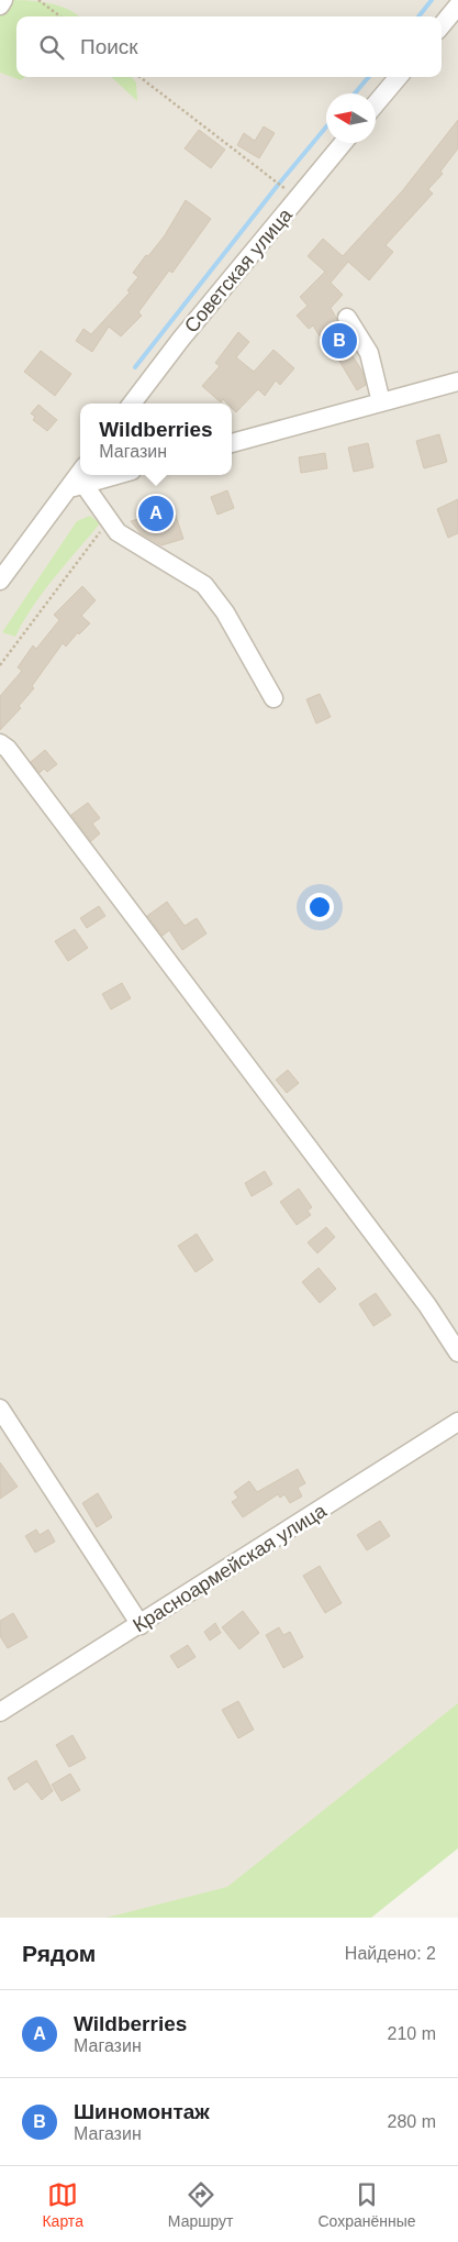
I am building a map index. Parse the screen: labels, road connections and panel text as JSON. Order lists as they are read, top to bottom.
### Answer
{
  "streets": {
    "street": ["Советская улица", "Красноармейская улица"]
  },
  "north": "left",
  "page": {
    "search": "Поиск",
    "pins": ["B", "A"],
    "popup": ["Wildberries", "Магазин"],
    "heading": ["Рядом", "Найдено: 2"],
    "list": [
      {
        "mark": "A",
        "name": "Wildberries",
        "note": "Магазин",
        "value": "210 m"
      },
      {
        "mark": "B",
        "name": "Шиномонтаж",
        "note": "Магазин",
        "value": "280 m"
      }
    ],
    "nav": ["Карта", "Маршрут", "Сохранённые"]
  }
}
